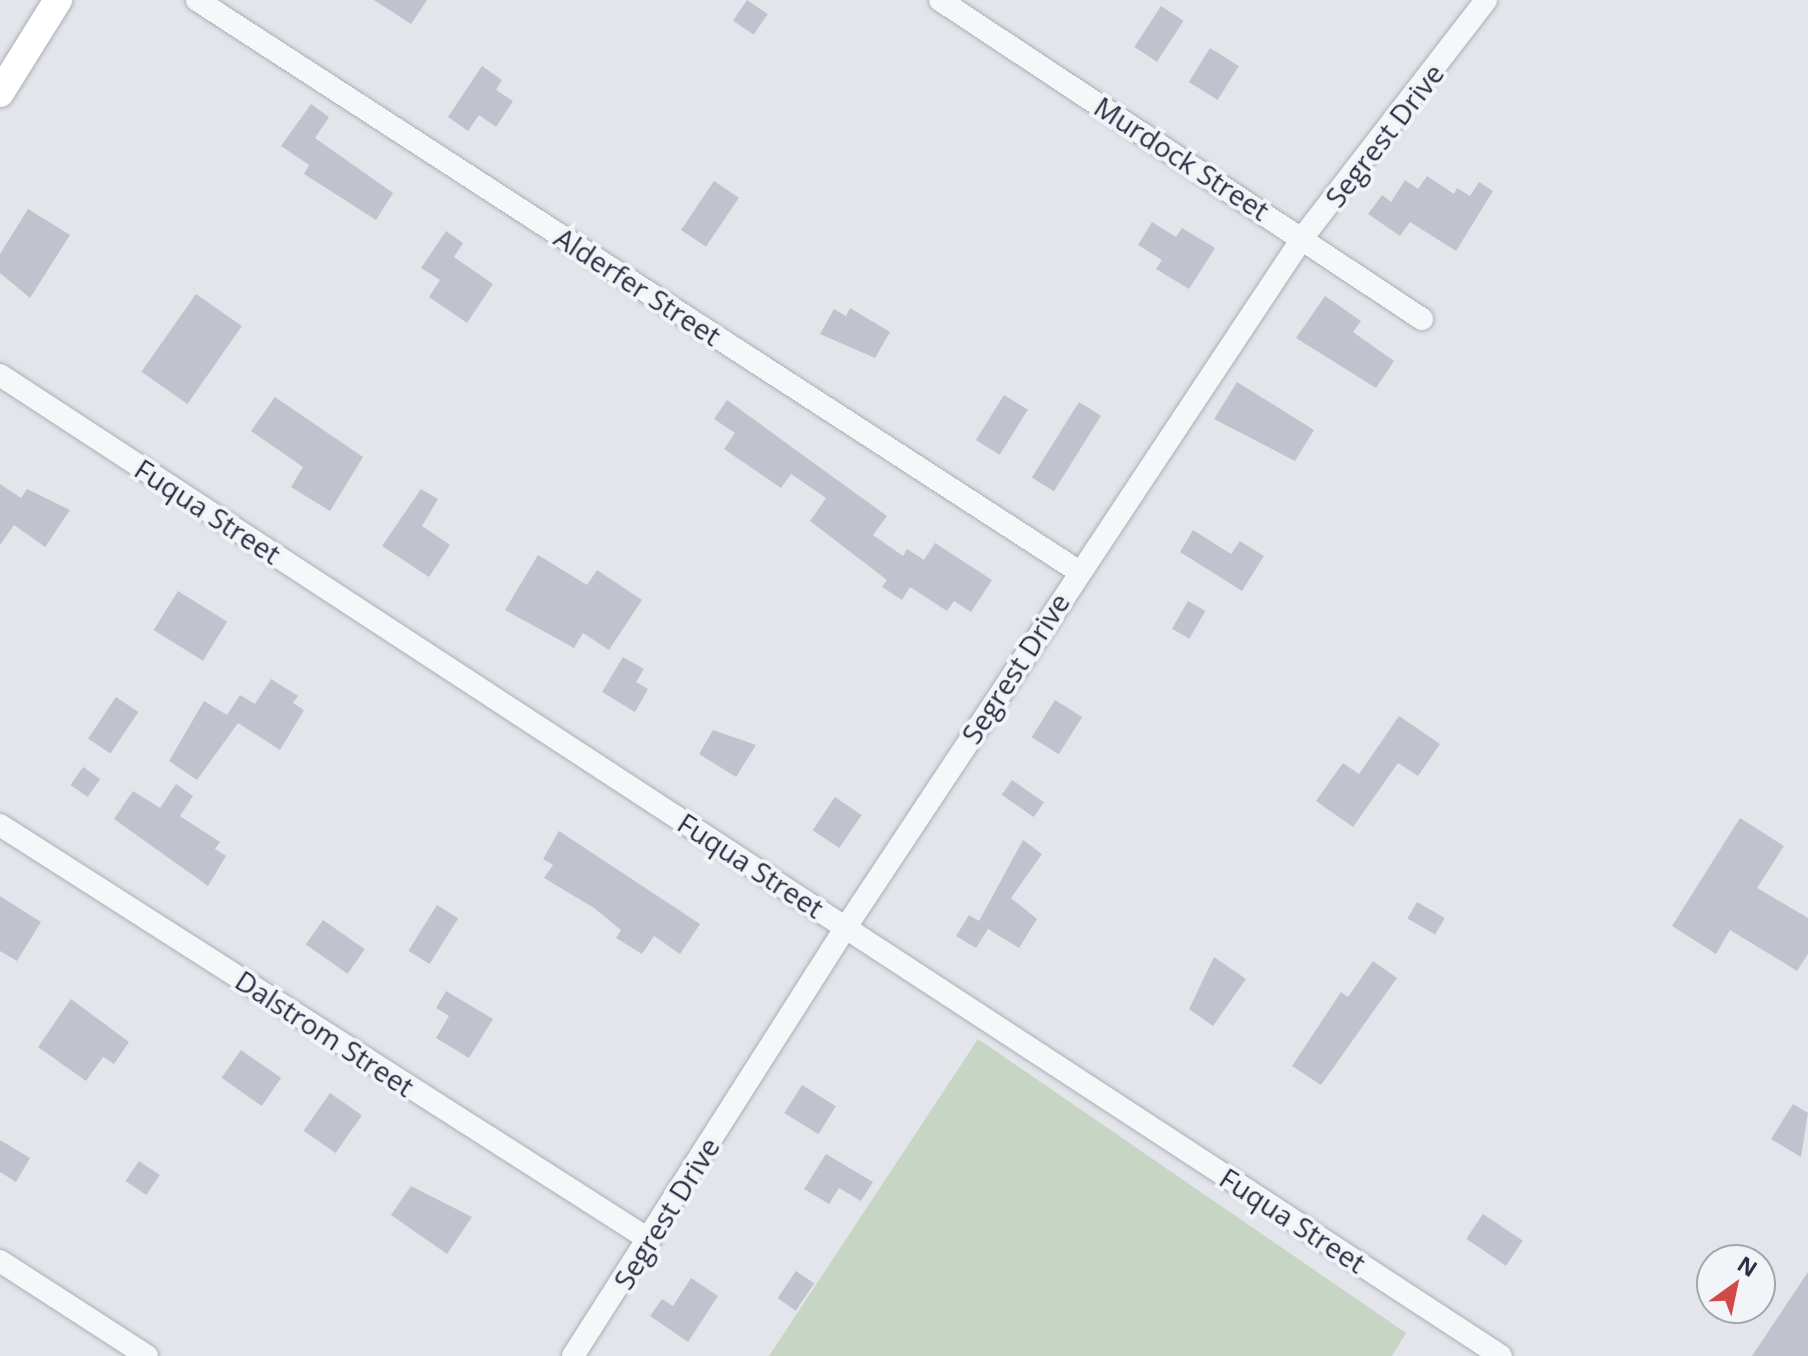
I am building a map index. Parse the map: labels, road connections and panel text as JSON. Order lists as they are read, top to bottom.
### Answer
{
  "streets": {
    "street": [
      "Segrest Drive",
      "Murdock Street",
      "Alderfer Street",
      "Fuqua Street",
      "Dalstrom Street"
    ]
  },
  "crossings": [
    ["Segrest Drive", "Murdock Street"],
    ["Segrest Drive", "Alderfer Street"],
    ["Segrest Drive", "Fuqua Street"],
    ["Segrest Drive", "Dalstrom Street"]
  ],
  "north": "top right"
}
